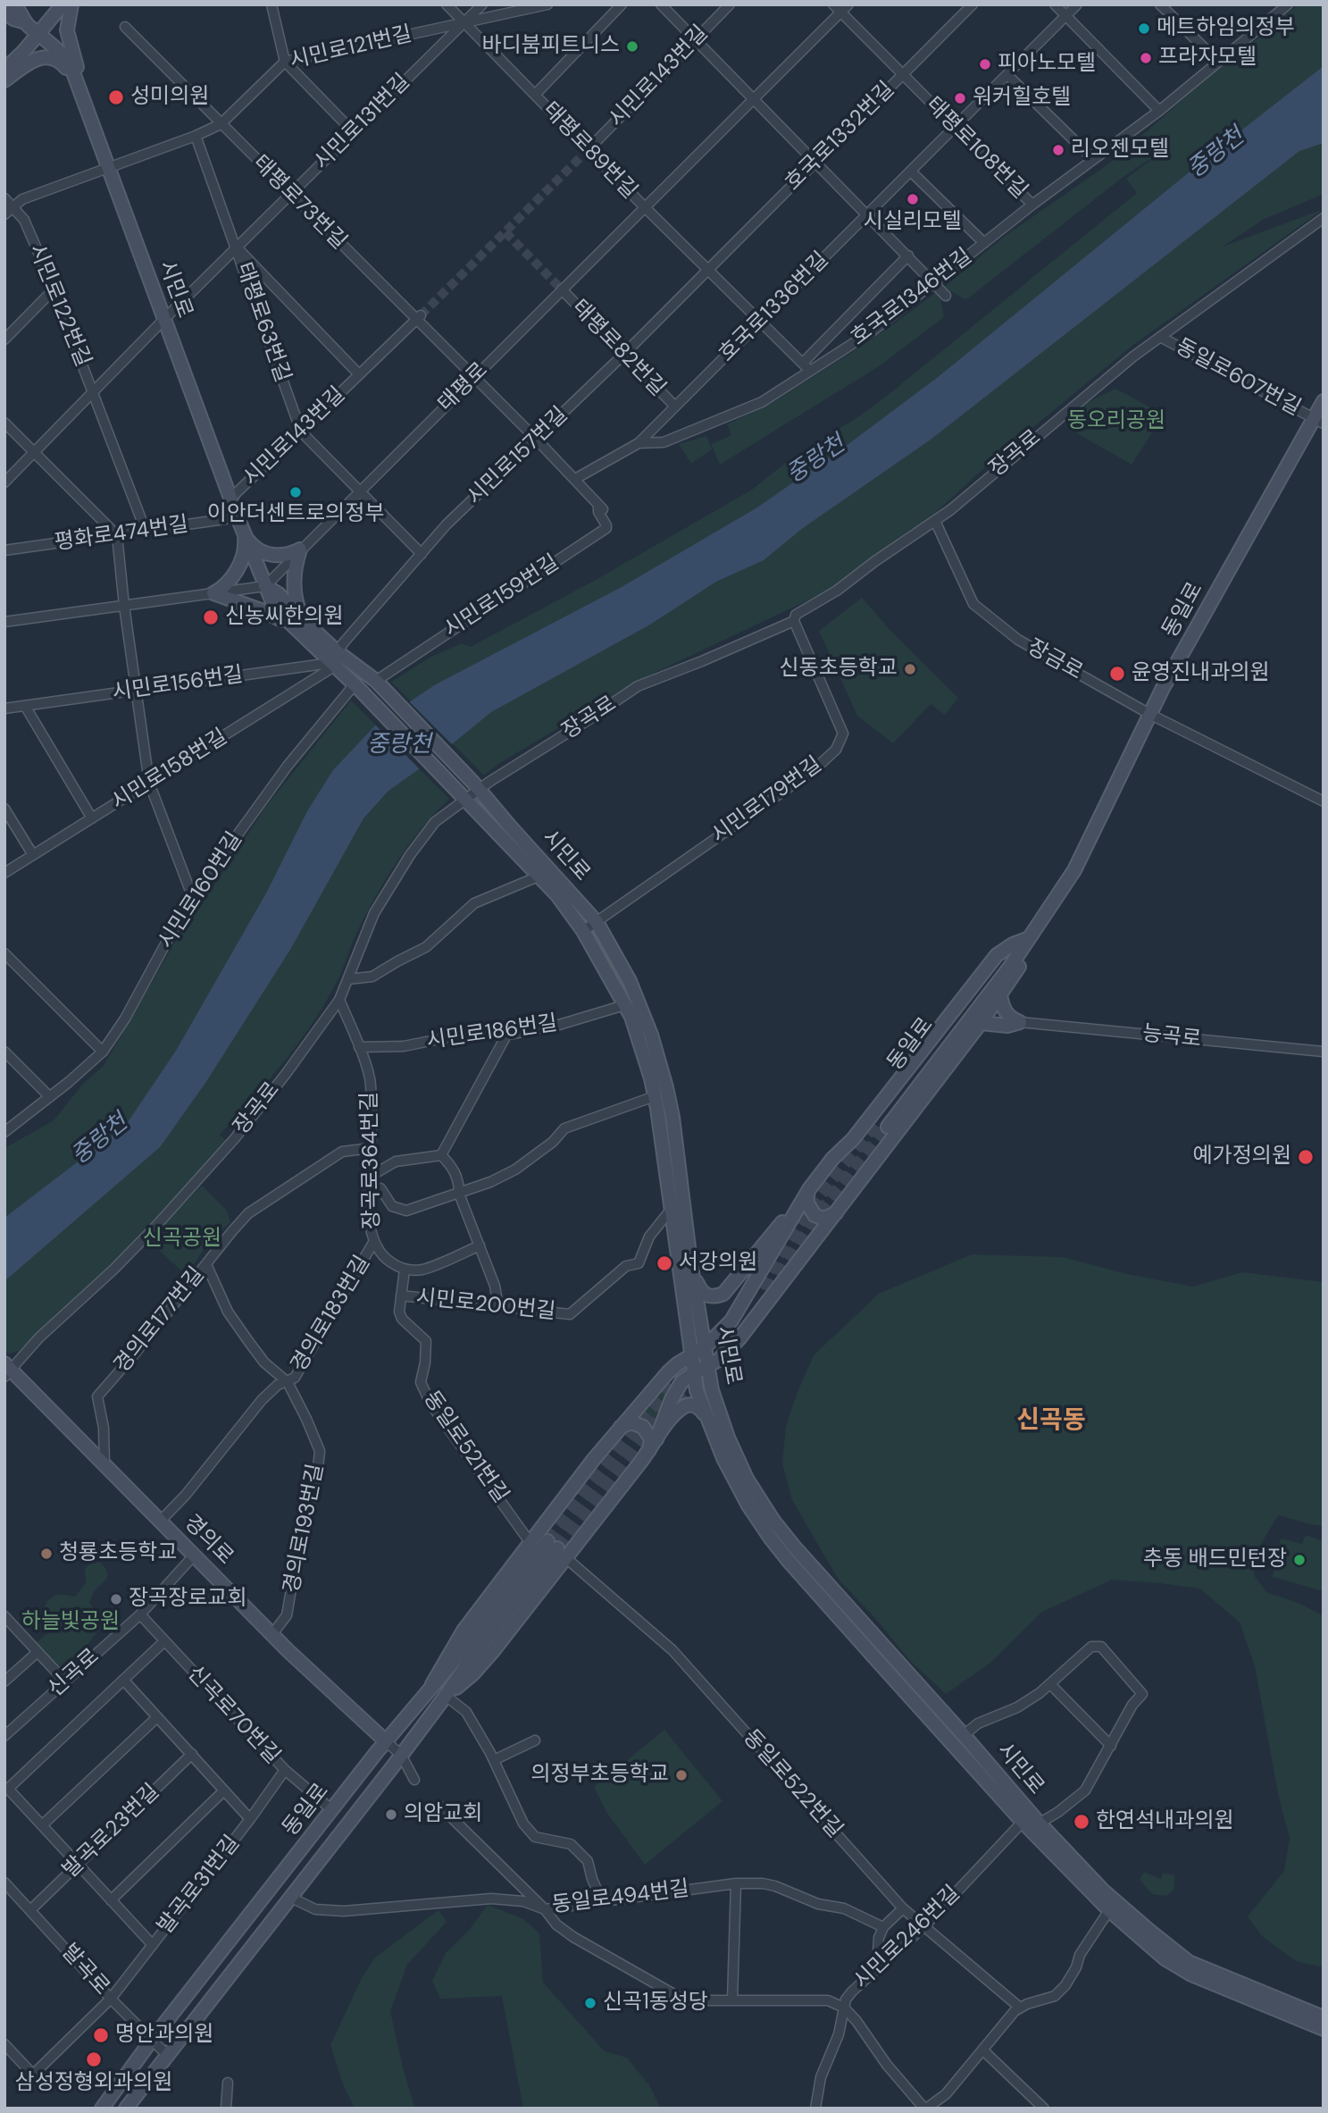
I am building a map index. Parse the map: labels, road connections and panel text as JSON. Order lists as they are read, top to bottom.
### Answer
{
  "streets": {
    "street": [
      "시민로121번길",
      "시민로143번길",
      "시민로131번길",
      "호국로1332번길",
      "태평로108번길",
      "태평로89번길",
      "태평로73번길",
      "시민로",
      "호국로1346번길",
      "시민로122번길",
      "호국로1336번길",
      "태평로63번길",
      "태평로82번길",
      "동일로607번길",
      "태평로",
      "장곡로",
      "시민로157번길",
      "평화로474번길",
      "시민로159번길",
      "동일로",
      "장금로",
      "시민로156번길",
      "시민로158번길",
      "시민로179번길",
      "시민로160번길",
      "시민로186번길",
      "능곡로",
      "장곡로364번길",
      "시민로200번길",
      "경의로183번길",
      "경의로177번길",
      "동일로521번길",
      "경의로193번길",
      "경의로",
      "신곡로",
      "신곡로70번길",
      "동일로522번길",
      "발곡로23번길",
      "발곡로31번길",
      "동일로494번길",
      "시민로246번길",
      "발곡로"
    ]
  },
  "crossings": [
    ["시민로121번길", "시민로131번길"],
    ["시민로121번길", "태평로89번길"],
    ["시민로121번길", "태평로73번길"],
    ["시민로121번길", "시민로"],
    ["시민로121번길", "태평로63번길"],
    ["시민로143번길", "시민로131번길"],
    ["시민로143번길", "태평로89번길"],
    ["시민로143번길", "태평로73번길"],
    ["시민로143번길", "시민로"],
    ["시민로143번길", "태평로63번길"],
    ["시민로131번길", "태평로89번길"],
    ["시민로131번길", "태평로73번길"],
    ["시민로131번길", "시민로"],
    ["시민로131번길", "시민로122번길"],
    ["시민로131번길", "태평로63번길"],
    ["호국로1332번길", "태평로108번길"],
    ["호국로1332번길", "태평로89번길"],
    ["호국로1332번길", "시민로157번길"],
    ["태평로108번길", "호국로1346번길"],
    ["태평로108번길", "호국로1336번길"],
    ["태평로108번길", "태평로"],
    ["태평로89번길", "호국로1346번길"],
    ["태평로89번길", "호국로1336번길"],
    ["태평로89번길", "태평로"],
    ["태평로89번길", "시민로157번길"],
    ["태평로73번길", "호국로1346번길"],
    ["태평로73번길", "태평로"],
    ["태평로73번길", "시민로157번길"],
    ["태평로73번길", "시민로159번길"],
    ["시민로", "태평로"],
    ["시민로", "장곡로"],
    ["시민로", "시민로157번길"],
    ["시민로", "평화로474번길"],
    ["시민로", "시민로159번길"],
    ["시민로", "시민로156번길"],
    ["시민로", "시민로158번길"],
    ["시민로", "시민로179번길"],
    ["시민로", "시민로160번길"],
    ["시민로", "시민로186번길"],
    ["시민로", "시민로200번길"],
    ["시민로", "시민로246번길"],
    ["호국로1346번길", "호국로1336번길"],
    ["시민로122번길", "평화로474번길"],
    ["호국로1336번길", "태평로82번길"],
    ["태평로63번길", "태평로"],
    ["태평로63번길", "시민로157번길"],
    ["태평로82번길", "태평로"],
    ["태평로82번길", "시민로157번길"],
    ["동일로607번길", "장곡로"],
    ["동일로607번길", "동일로"],
    ["장곡로", "장금로"],
    ["장곡로", "시민로179번길"],
    ["장곡로", "장곡로364번길"],
    ["장곡로", "경의로"],
    ["시민로157번길", "시민로156번길"],
    ["시민로157번길", "시민로158번길"],
    ["동일로", "장금로"],
    ["동일로", "경의로"],
    ["동일로", "신곡로70번길"],
    ["동일로", "동일로522번길"],
    ["동일로", "동일로494번길"],
    ["동일로", "발곡로"],
    ["시민로156번길", "시민로158번길"],
    ["시민로186번길", "장곡로364번길"],
    ["장곡로364번길", "경의로183번길"],
    ["장곡로364번길", "경의로177번길"],
    ["시민로200번길", "동일로521번길"],
    ["경의로183번길", "경의로193번길"],
    ["경의로183번길", "경의로"],
    ["경의로177번길", "경의로193번길"],
    ["경의로177번길", "경의로"],
    ["경의로193번길", "경의로"],
    ["경의로", "신곡로"],
    ["신곡로", "신곡로70번길"],
    ["신곡로70번길", "발곡로31번길"],
    ["동일로522번길", "시민로246번길"],
    ["발곡로23번길", "발곡로"],
    ["발곡로31번길", "발곡로"]
  ],
  "districts": ["신곡동"],
  "water": ["중랑천"],
  "parks": ["동오리공원", "신곡공원", "하늘빛공원"],
  "places": [
    "메트하임의정부",
    "바디붐피트니스",
    "프라자모텔",
    "피아노모텔",
    "성미의원",
    "워커힐호텔",
    "리오젠모텔",
    "시실리모텔",
    "이안더센트로의정부",
    "신농씨한의원",
    "신동초등학교",
    "윤영진내과의원",
    "예가정의원",
    "서강의원",
    "청룡초등학교",
    "추동 배드민턴장",
    "장곡장로교회",
    "의정부초등학교",
    "의암교회",
    "한연석내과의원",
    "신곡1동성당",
    "명안과의원",
    "삼성정형외과의원"
  ]
}
